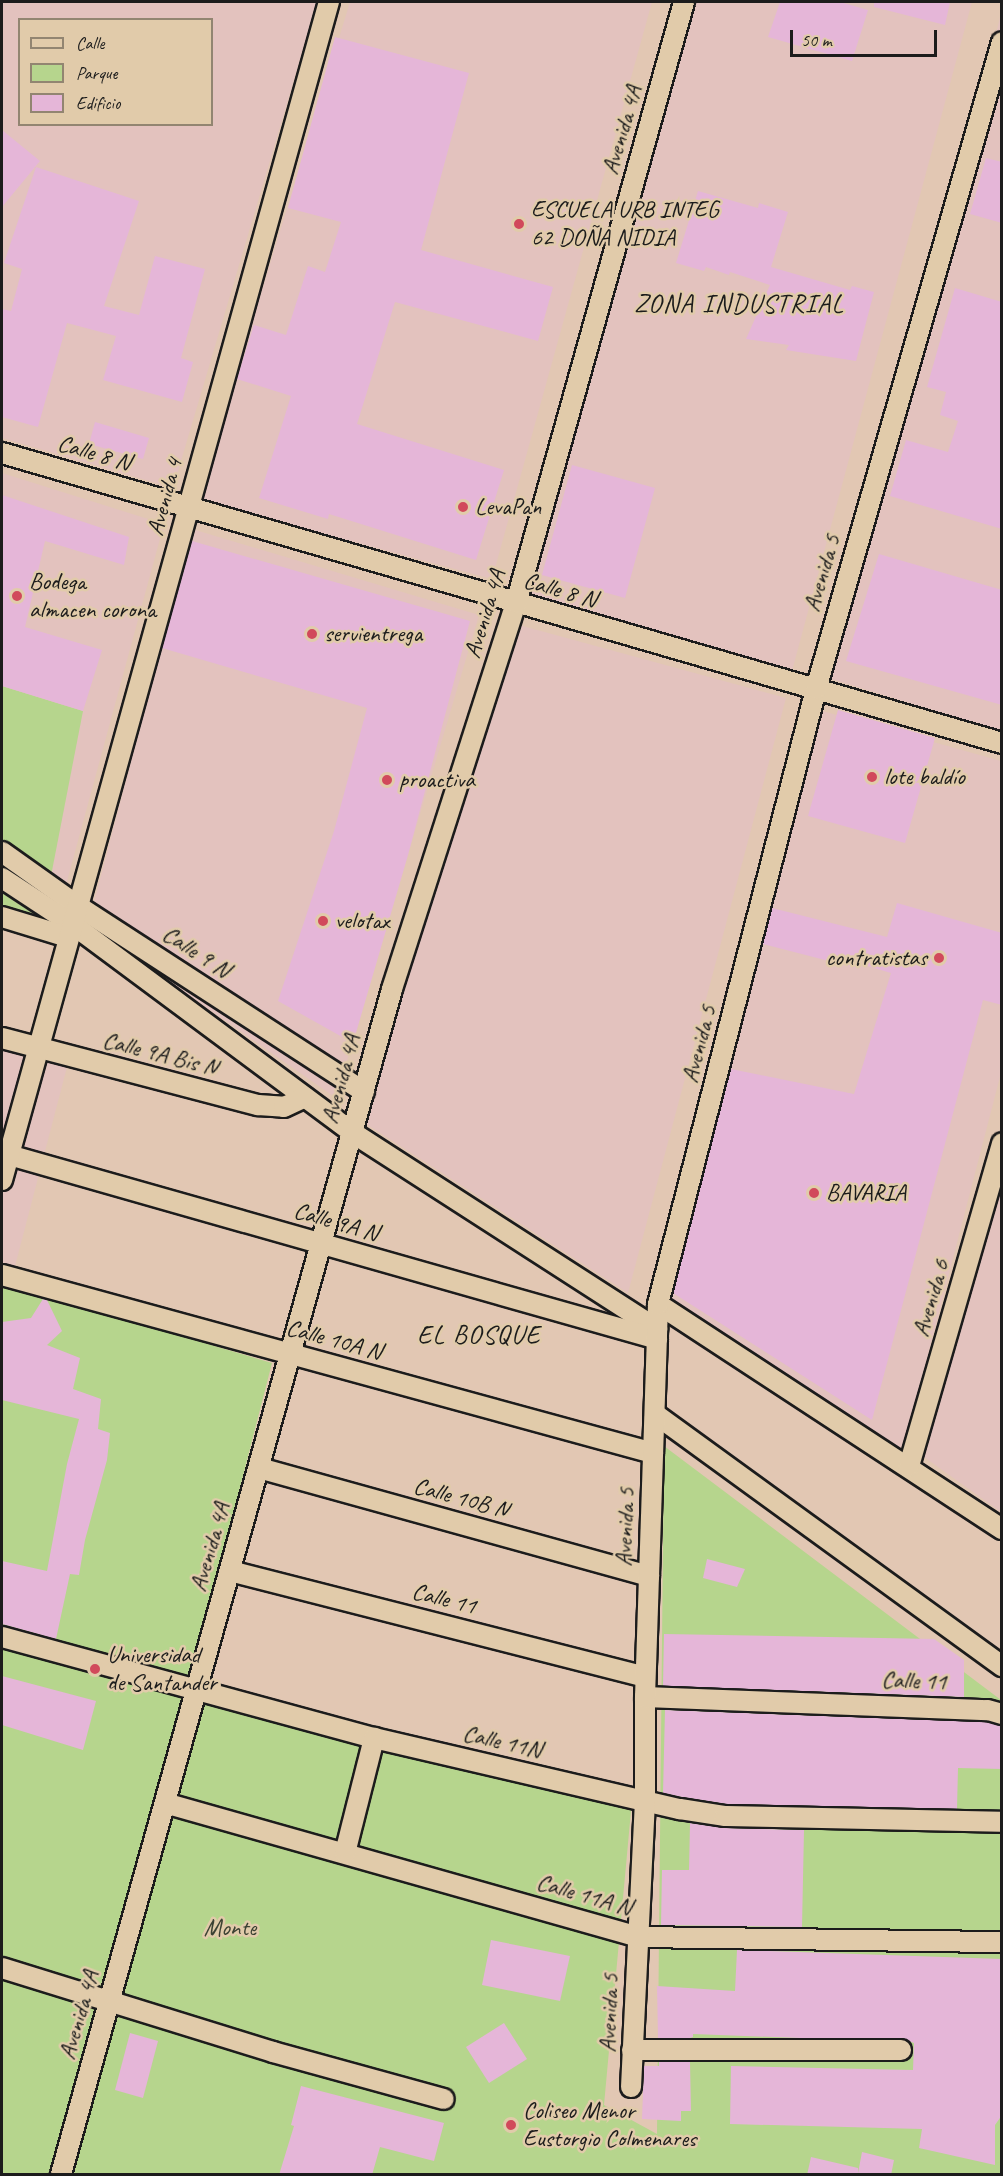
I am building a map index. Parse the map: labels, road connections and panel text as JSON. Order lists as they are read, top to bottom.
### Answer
{
  "streets": {
    "street": [
      "Avenida 4A",
      "Calle 8 N",
      "Avenida 4",
      "Avenida 5",
      "Calle 9 N",
      "Calle 9A Bis N",
      "Calle 9A N",
      "Avenida 6",
      "Calle 10A N",
      "Calle 10B N",
      "Calle 11",
      "Calle 11N",
      "Calle 11A N"
    ]
  },
  "crossings": [
    ["Avenida 4A", "Calle 8 N"],
    ["Avenida 4A", "Calle 9 N"],
    ["Avenida 4A", "Calle 9A N"],
    ["Avenida 4A", "Calle 10A N"],
    ["Avenida 4A", "Calle 10B N"],
    ["Avenida 4A", "Calle 11"],
    ["Avenida 4A", "Calle 11N"],
    ["Avenida 4A", "Calle 11A N"],
    ["Calle 8 N", "Avenida 4"],
    ["Calle 8 N", "Avenida 5"],
    ["Avenida 4", "Calle 9 N"],
    ["Avenida 4", "Calle 9A Bis N"],
    ["Avenida 4", "Calle 9A N"],
    ["Avenida 5", "Calle 9 N"],
    ["Avenida 5", "Calle 9A N"],
    ["Avenida 5", "Calle 10A N"],
    ["Avenida 5", "Calle 10B N"],
    ["Avenida 5", "Calle 11"],
    ["Avenida 5", "Calle 11N"],
    ["Avenida 5", "Calle 11A N"],
    ["Calle 9 N", "Calle 9A Bis N"],
    ["Calle 9 N", "Calle 9A N"]
  ],
  "districts": ["ZONA INDUSTRIAL", "EL BOSQUE"],
  "parks": ["Monte"],
  "places": [
    "ESCUELA URB INTEG 62 DOÑA NIDIA",
    "LevaPan",
    "Bodega almacen corona",
    "servientrega",
    "lote baldío",
    "proactiva",
    "velotax",
    "contratistas",
    "BAVARIA",
    "Universidad de Santander",
    "Coliseo Menor Eustorgio Colmenares"
  ],
  "legend": ["Calle", "Parque", "Edificio"],
  "scale_bar": "50 m"
}
